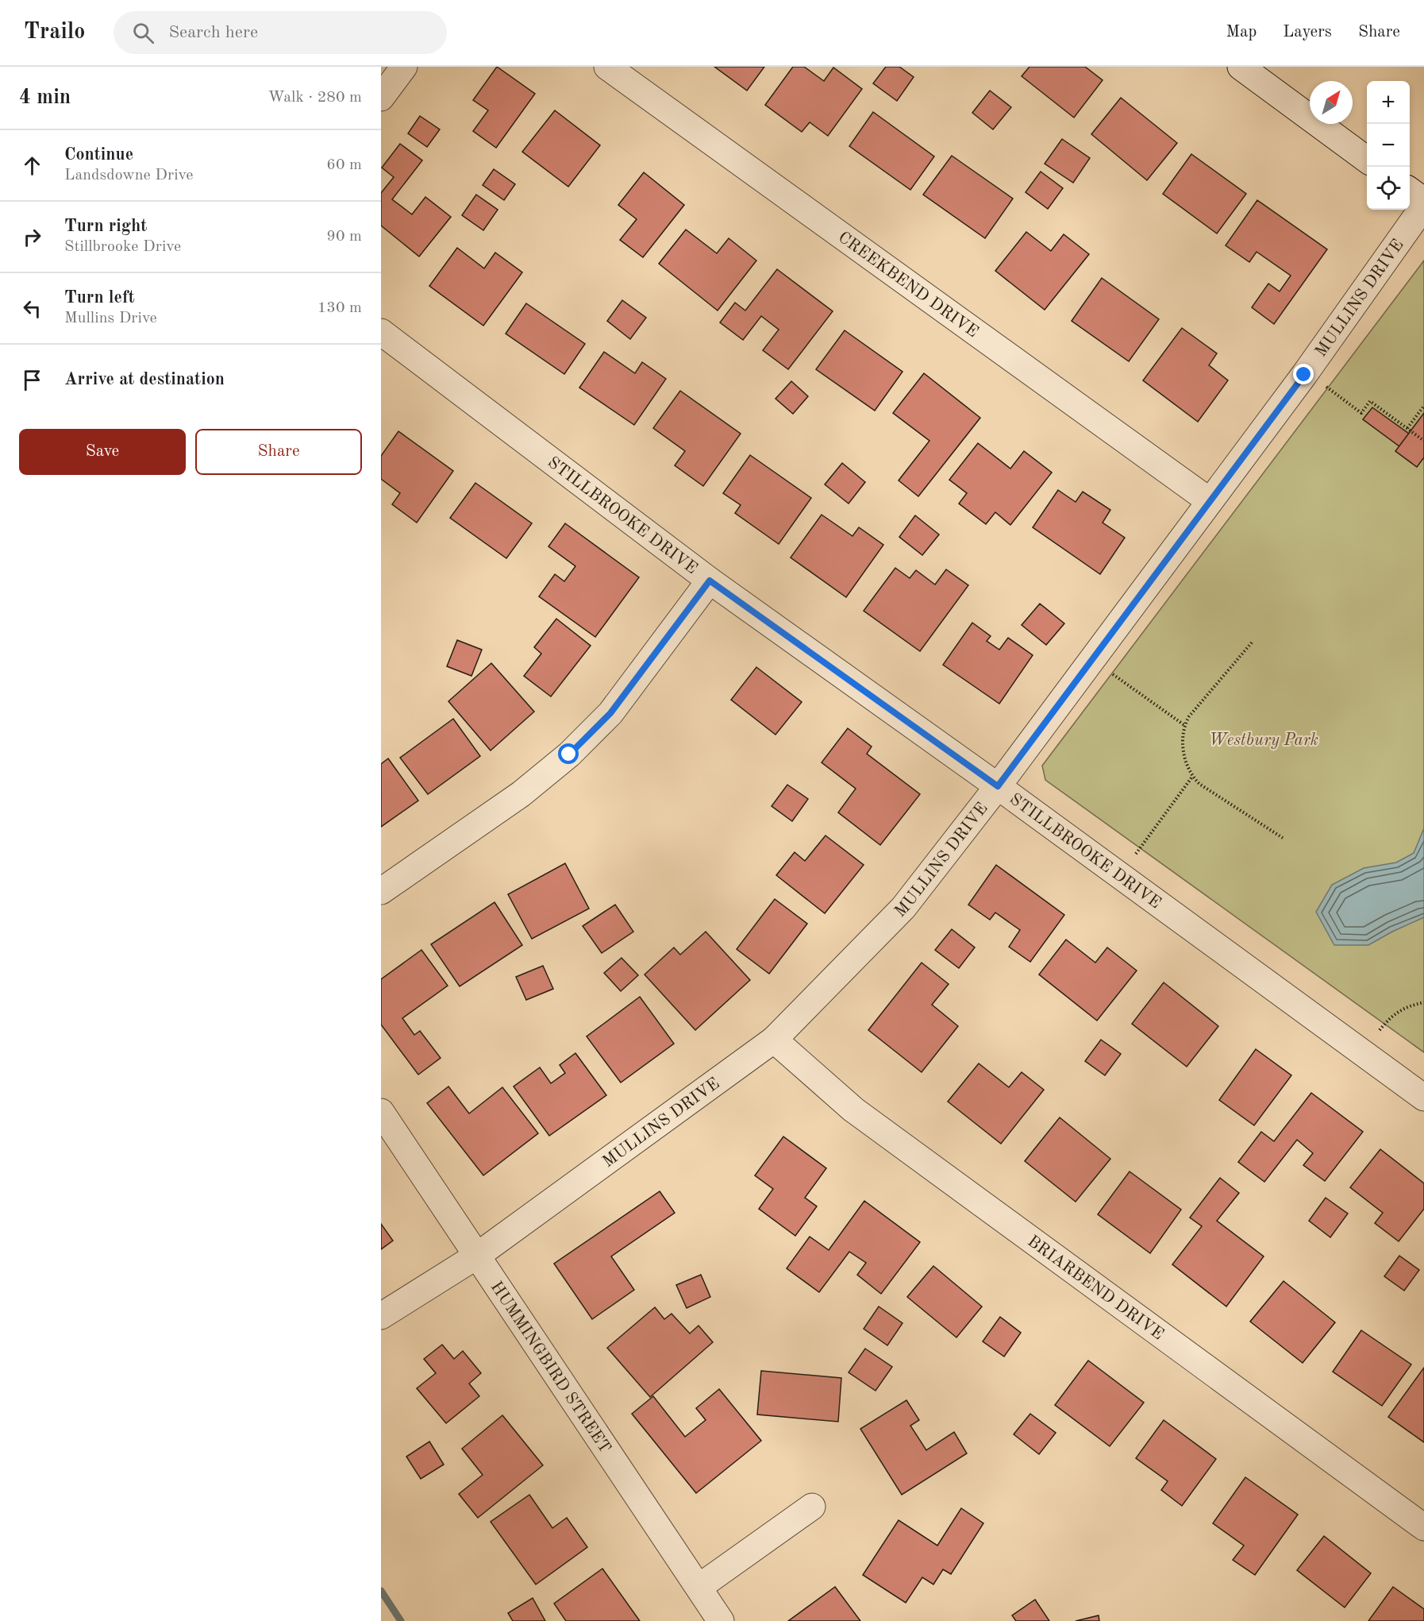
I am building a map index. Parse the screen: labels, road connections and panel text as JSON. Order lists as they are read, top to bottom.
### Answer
{
  "streets": {
    "street": [
      "CREEKBEND DRIVE",
      "MULLINS DRIVE",
      "STILLBROOKE DRIVE",
      "BRIARBEND DRIVE",
      "HUMMINGBIRD STREET"
    ]
  },
  "crossings": [
    ["CREEKBEND DRIVE", "MULLINS DRIVE"],
    ["MULLINS DRIVE", "STILLBROOKE DRIVE"],
    ["MULLINS DRIVE", "BRIARBEND DRIVE"],
    ["MULLINS DRIVE", "HUMMINGBIRD STREET"]
  ],
  "parks": ["Westbury Park"],
  "north": "top right",
  "page": {
    "header": "Trailo",
    "search": "Search here",
    "nav": ["Map", "Layers", "Share"],
    "heading": ["4 min", "Walk · 280 m"],
    "map_buttons": ["+", "−"],
    "list": [
      ["Continue", "Landsdowne Drive", "60 m"],
      ["Turn right", "Stillbrooke Drive", "90 m"],
      ["Turn left", "Mullins Drive", "130 m"],
      "Arrive at destination"
    ],
    "buttons": ["Save", "Share"]
  }
}
